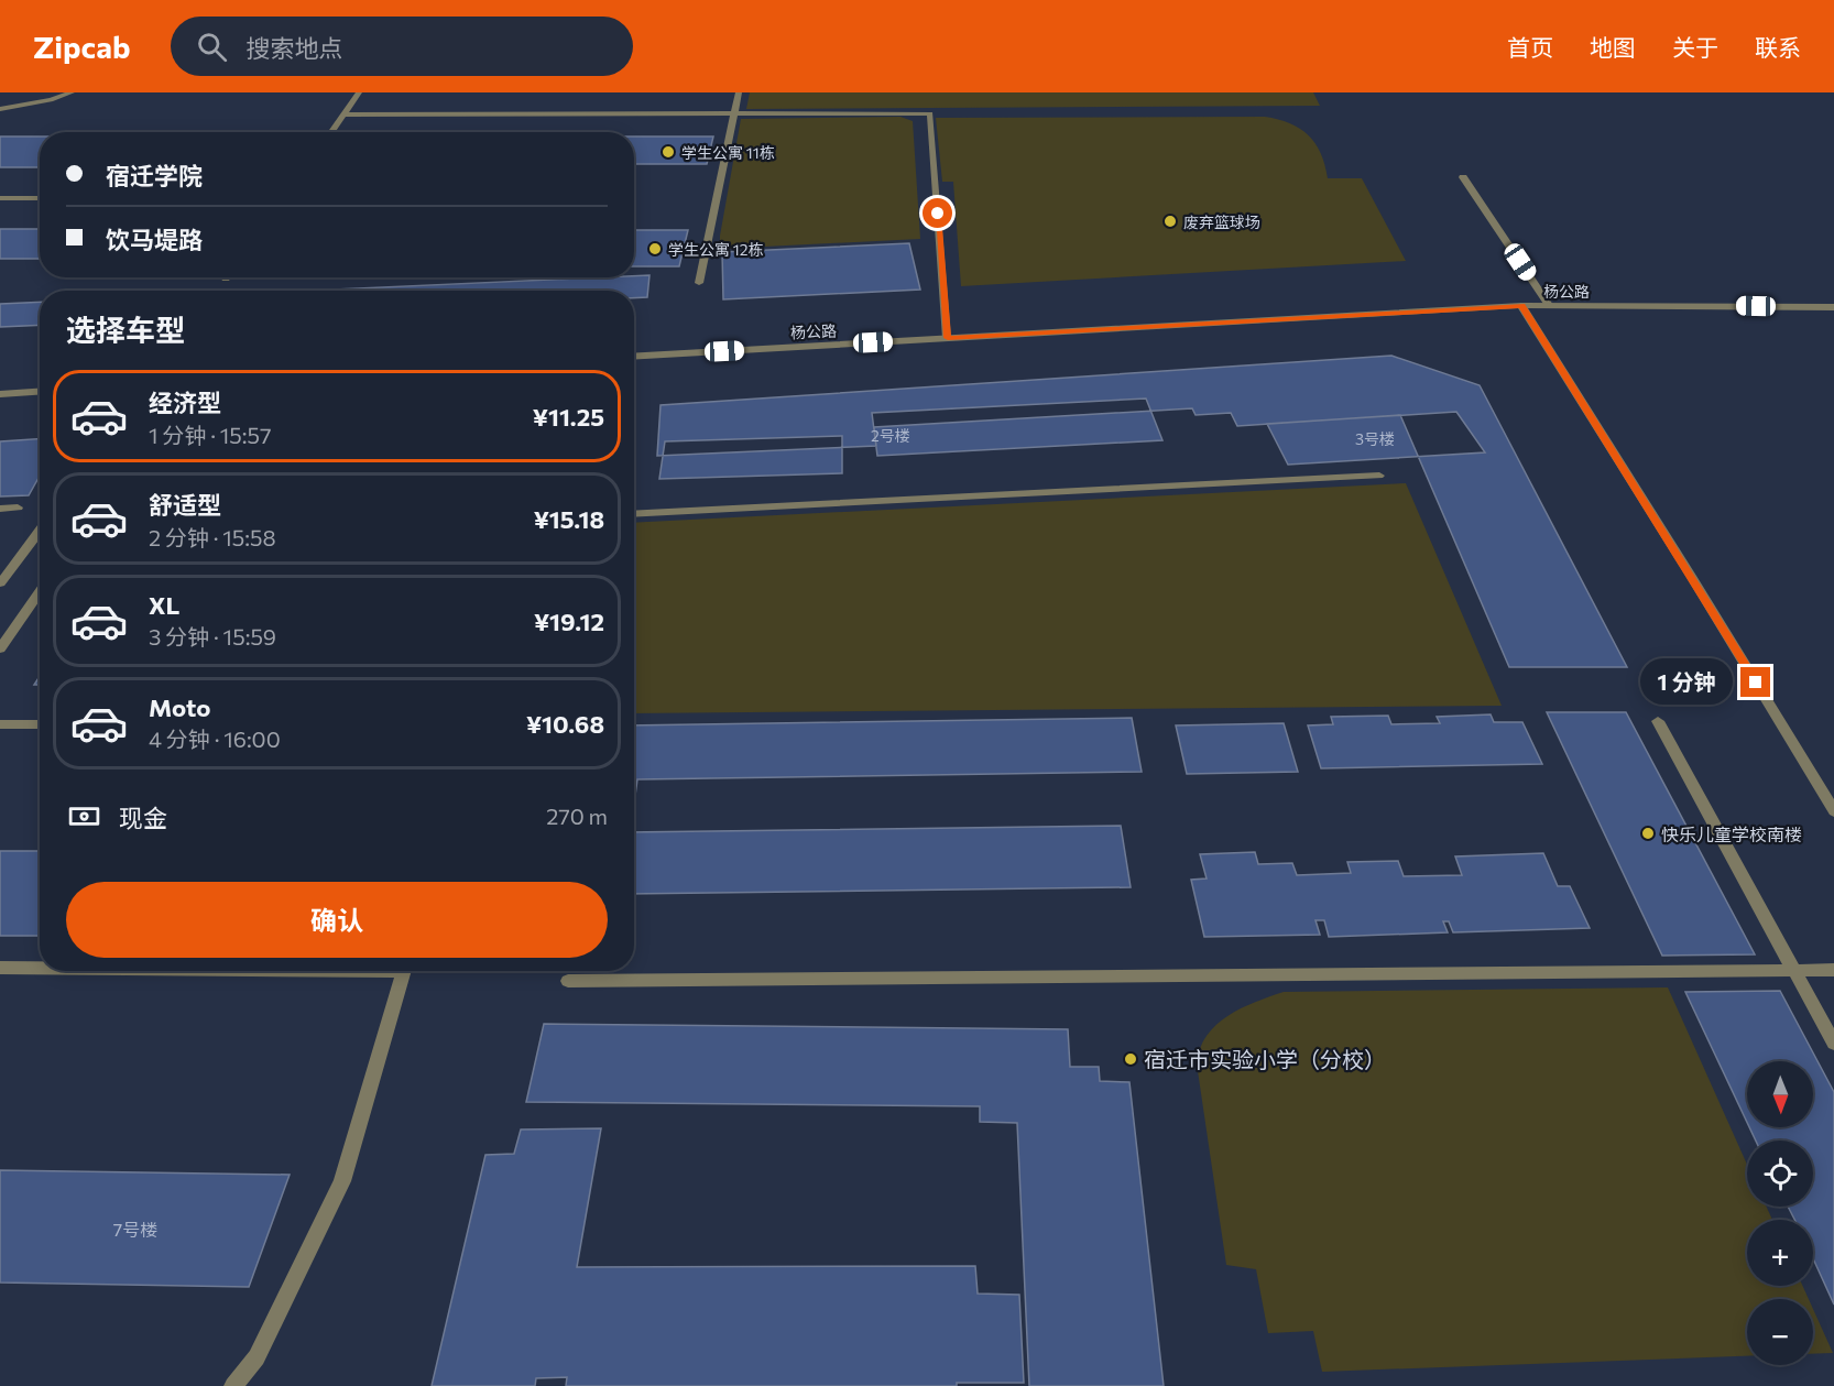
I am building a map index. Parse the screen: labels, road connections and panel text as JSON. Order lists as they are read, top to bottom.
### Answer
{
  "streets": {
    "street": ["杨公路"]
  },
  "places": [
    "学生公寓 11栋",
    "废弃篮球场",
    "学生公寓 12栋",
    "快乐儿童学校南楼",
    "宿迁市实验小学（分校）"
  ],
  "house_numbers": ["2号楼", "3号楼", "7号楼"],
  "north": "bottom",
  "page": {
    "header": "Zipcab",
    "search": "搜索地点",
    "nav": [
      "首页",
      "地图",
      "关于",
      "联系"
    ],
    "banner": ["宿迁学院", "饮马堤路"],
    "heading": "选择车型",
    "list": [
      {
        "name": "经济型",
        "note": "1 分钟 · 15:57",
        "value": "¥11.25"
      },
      {
        "name": "舒适型",
        "note": "2 分钟 · 15:58",
        "value": "¥15.18"
      },
      {
        "name": "XL",
        "note": "3 分钟 · 15:59",
        "value": "¥19.12"
      },
      {
        "name": "Moto",
        "note": "4 分钟 · 16:00",
        "value": "¥10.68"
      }
    ],
    "bubble": "1 分钟",
    "pay": ["现金", "270 m"],
    "buttons": "确认",
    "map_buttons": ["+", "−"]
  }
}
